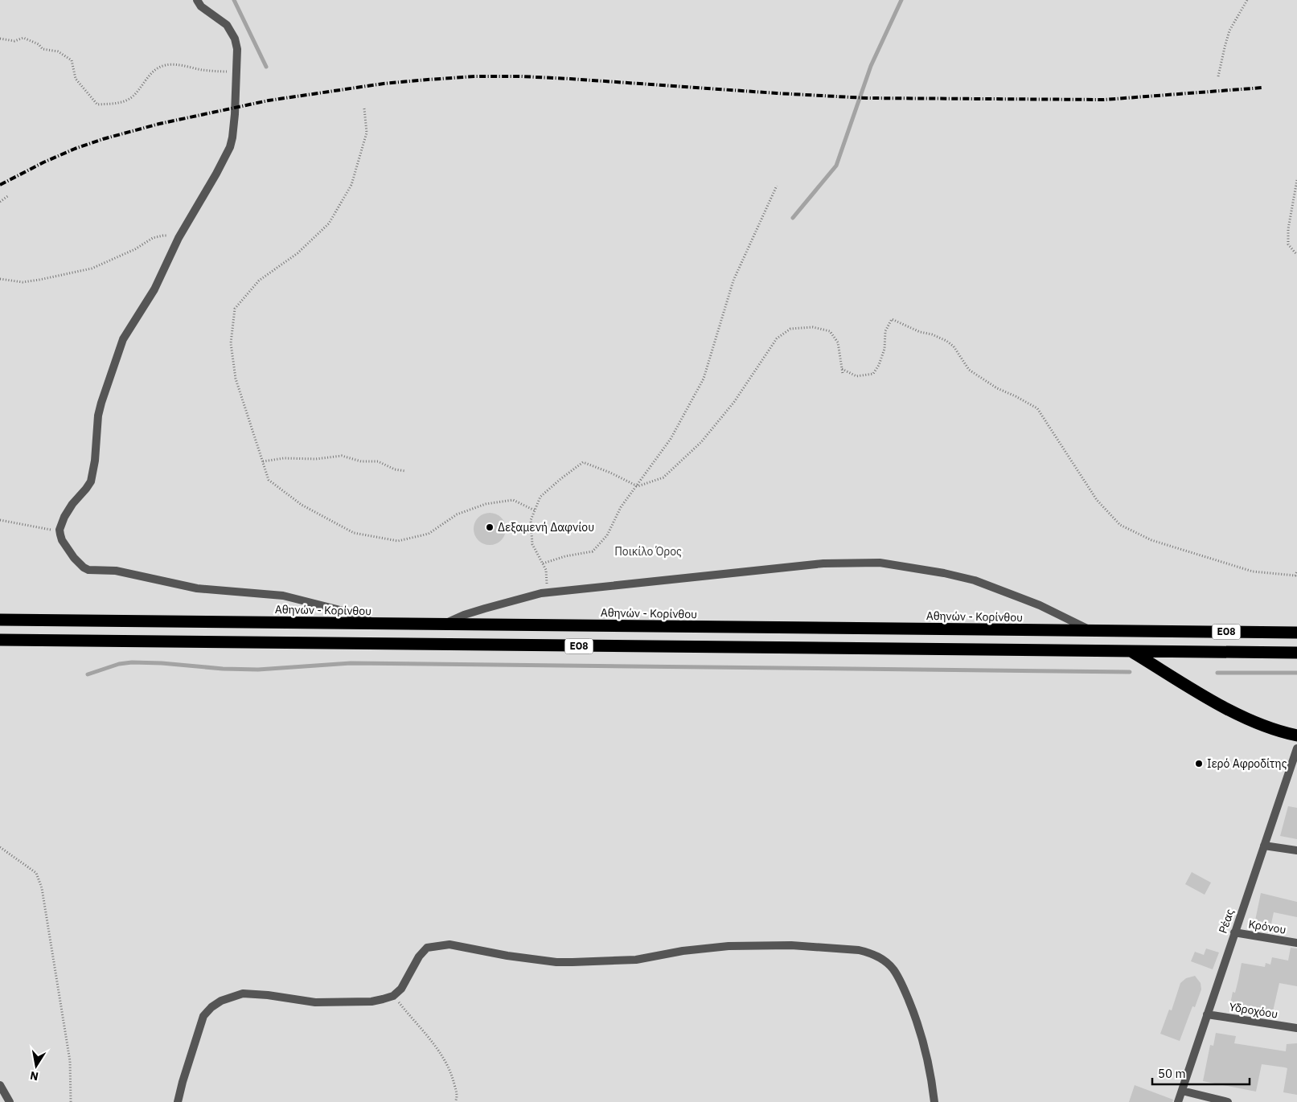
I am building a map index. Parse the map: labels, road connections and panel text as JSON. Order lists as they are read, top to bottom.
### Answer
{
  "streets": {
    "highway": ["Αθηνών - Κορίνθου", "ΕΟ8"],
    "street": ["Ρέας", "Κρόνου", "Υδροχόου"]
  },
  "crossings": [
    ["Ρέας", "Κρόνου"],
    ["Ρέας", "Υδροχόου"]
  ],
  "parks": ["Ποικίλο Όρος"],
  "places": ["Δεξαμενή Δαφνίου", "Ιερό Αφροδίτης"],
  "scale_bar": "50 m",
  "north": "bottom"
}
